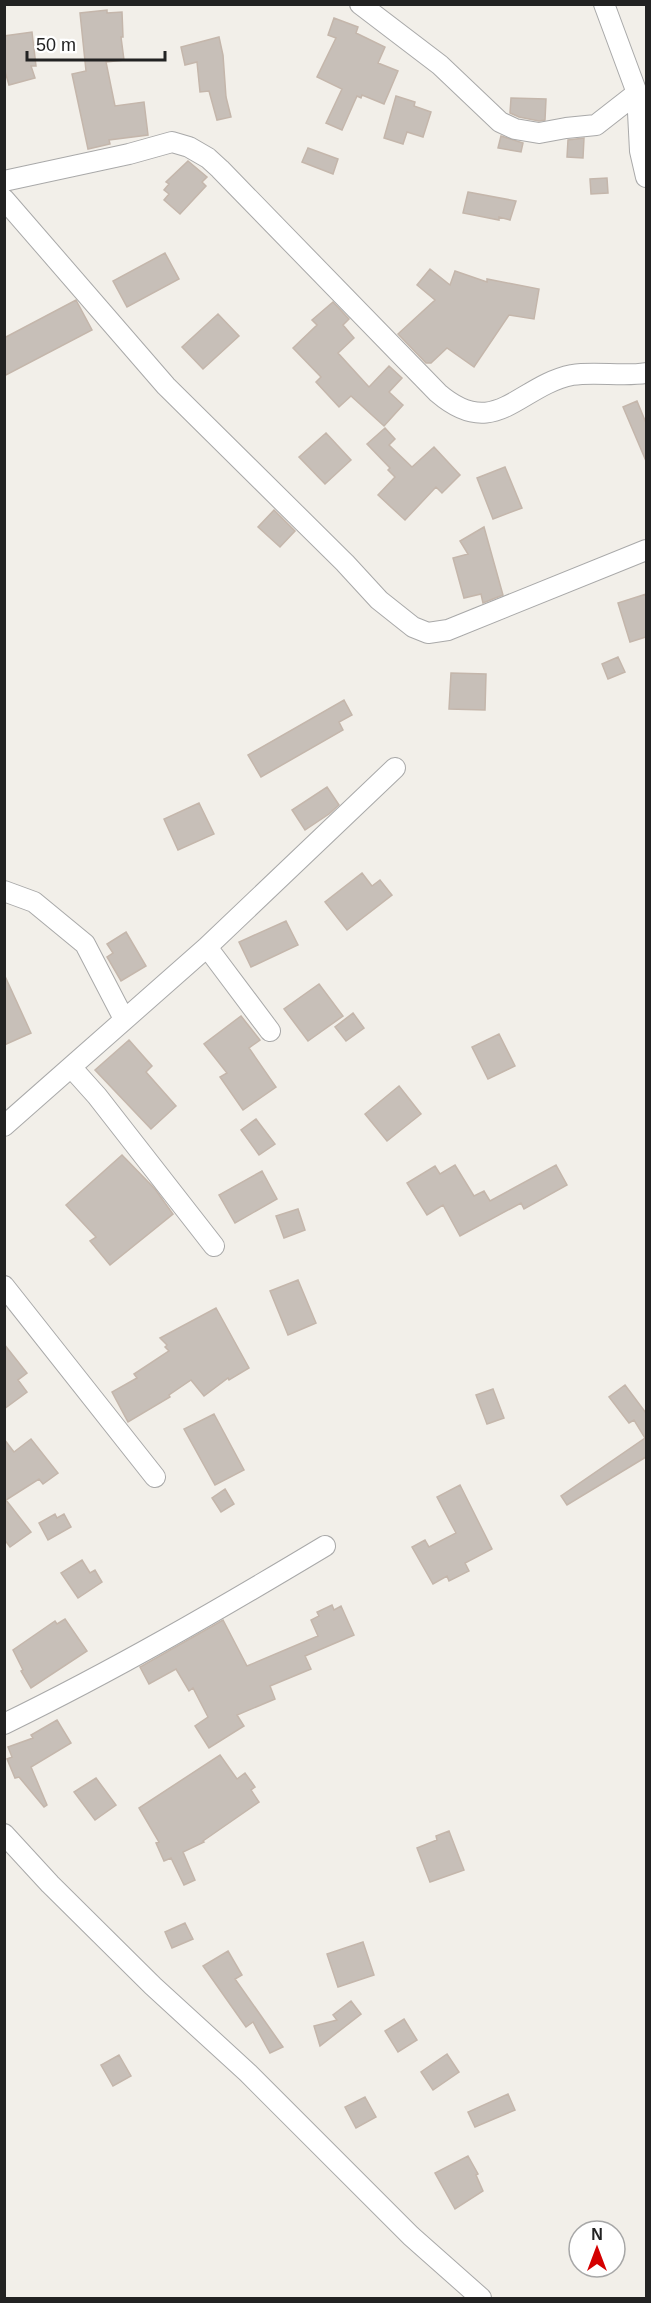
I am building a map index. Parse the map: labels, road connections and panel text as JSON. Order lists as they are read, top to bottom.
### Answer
{
  "scale_bar": "50 m",
  "north": "top"
}
